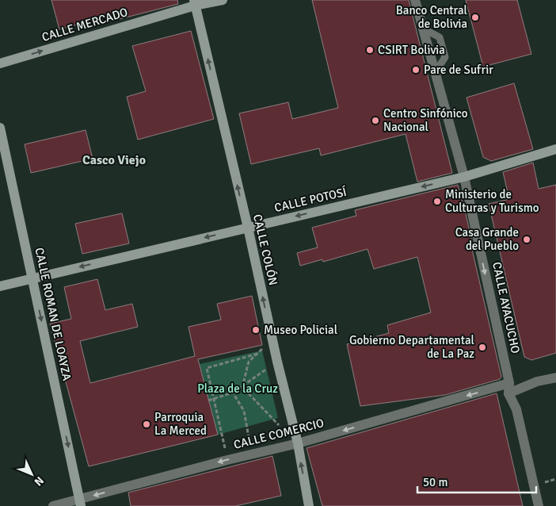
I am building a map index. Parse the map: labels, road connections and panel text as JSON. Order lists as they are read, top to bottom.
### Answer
{
  "streets": {
    "main road": [
      "CALLE MERCADO",
      "CALLE POTOSÍ",
      "CALLE COLÓN",
      "CALLE ROMAN DE LOAYZA"
    ],
    "street": ["CALLE AYACUCHO", "CALLE COMERCIO"]
  },
  "crossings": [
    ["CALLE MERCADO", "CALLE COLÓN"],
    ["CALLE POTOSÍ", "CALLE COLÓN"],
    ["CALLE POTOSÍ", "CALLE AYACUCHO"],
    ["CALLE POTOSÍ", "CALLE ROMAN DE LOAYZA"],
    ["CALLE COLÓN", "CALLE COMERCIO"],
    ["CALLE AYACUCHO", "CALLE COMERCIO"],
    ["CALLE ROMAN DE LOAYZA", "CALLE COMERCIO"]
  ],
  "one_way": [
    "CALLE MERCADO",
    "CALLE POTOSÍ",
    "CALLE COLÓN",
    "CALLE AYACUCHO",
    "CALLE ROMAN DE LOAYZA",
    "CALLE COMERCIO"
  ],
  "districts": ["Casco Viejo"],
  "parks": ["Plaza de la Cruz"],
  "places": [
    "Banco Central de Bolivia",
    "CSIRT Bolivia",
    "Pare de Sufrir",
    "Centro Sinfónico Nacional",
    "Ministerio de Culturas y Turismo",
    "Casa Grande del Pueblo",
    "Museo Policial",
    "Gobierno Departamental de La Paz",
    "Parroquia La Merced"
  ],
  "scale_bar": "50 m",
  "north": "bottom right"
}
